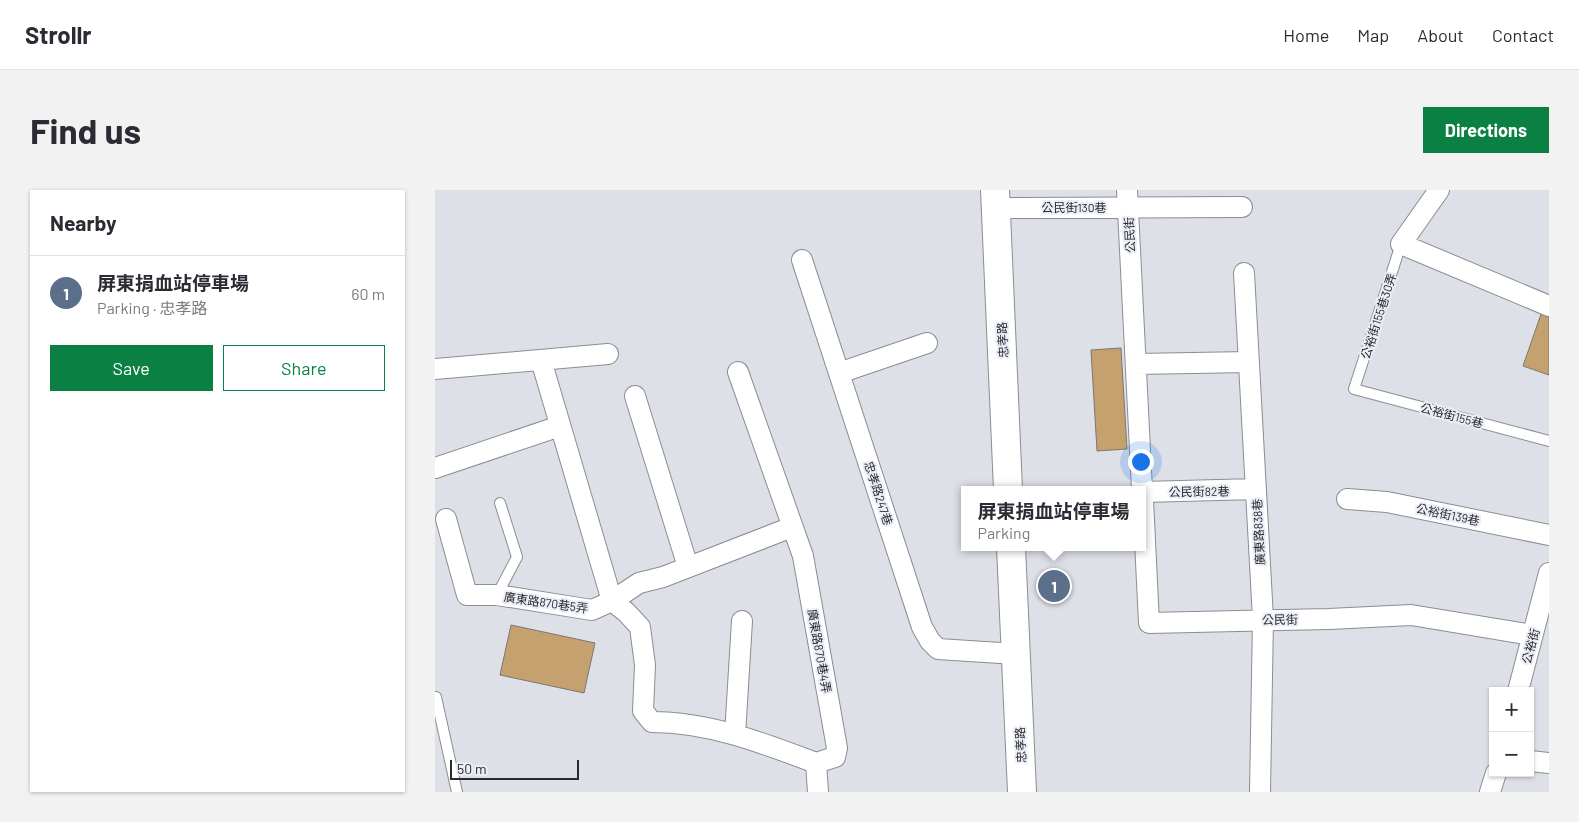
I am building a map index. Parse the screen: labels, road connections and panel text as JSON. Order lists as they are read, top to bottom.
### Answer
{
  "streets": {
    "main road": ["忠孝路"],
    "street": [
      "公民街130巷",
      "公民街",
      "公民街82巷",
      "忠孝路247巷",
      "公裕街139巷",
      "廣東路838巷",
      "廣東路870巷5弄",
      "公裕街",
      "廣東路870巷4弄"
    ],
    "lane": ["公裕街155巷30弄", "公裕街155巷"]
  },
  "crossings": [
    ["公民街130巷", "公民街"],
    ["公民街130巷", "忠孝路"],
    ["公民街", "廣東路838巷"],
    ["公民街", "公裕街"],
    ["公裕街155巷30弄", "公裕街155巷"],
    ["忠孝路", "忠孝路247巷"],
    ["公民街82巷", "廣東路838巷"]
  ],
  "scale_bar": "50 m",
  "page": {
    "header": "Strollr",
    "nav": [
      "Home",
      "Map",
      "About",
      "Contact"
    ],
    "buttons": [
      "Directions",
      ["Save", "Share"]
    ],
    "title": "Find us",
    "heading": "Nearby",
    "list": [
      {
        "mark": "1",
        "name": "屏東捐血站停車場",
        "note": "Parking · 忠孝路",
        "value": "60 m"
      }
    ],
    "popup": ["屏東捐血站停車場", "Parking"],
    "pins": "1",
    "map_buttons": ["+", "−"],
    "scale": "50 m"
  }
}
